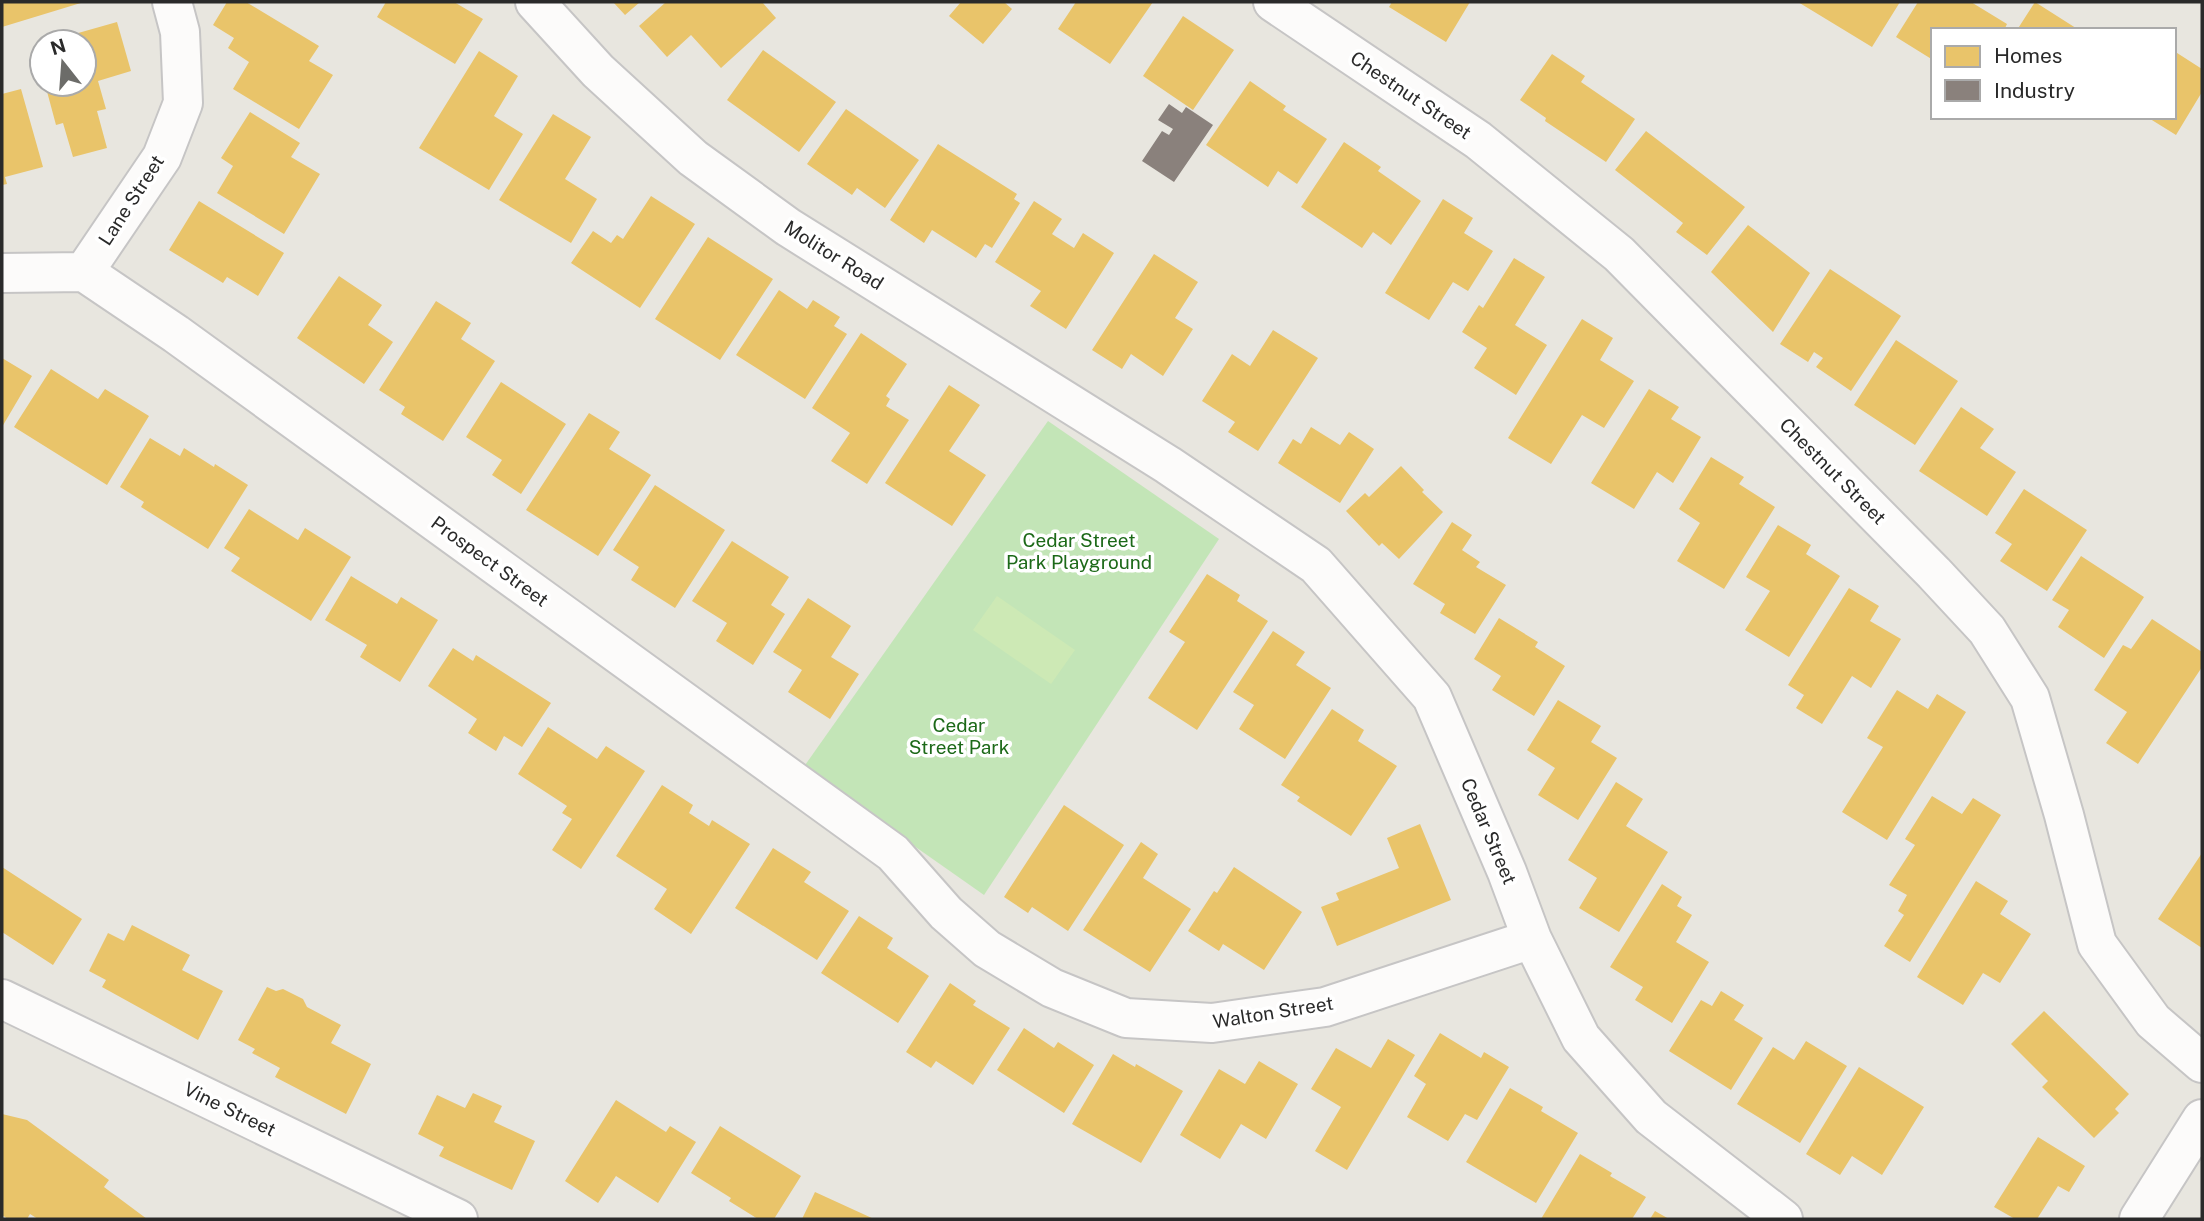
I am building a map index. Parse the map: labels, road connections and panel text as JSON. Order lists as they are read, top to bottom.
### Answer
{
  "streets": {
    "street": [
      "Chestnut Street",
      "Lane Street",
      "Molitor Road",
      "Prospect Street",
      "Cedar Street",
      "Walton Street",
      "Vine Street"
    ]
  },
  "crossings": [
    ["Lane Street", "Prospect Street"],
    ["Molitor Road", "Cedar Street"],
    ["Prospect Street", "Walton Street"],
    ["Cedar Street", "Walton Street"]
  ],
  "parks": ["Cedar Street Park Playground", "Cedar Street Park"],
  "legend": ["Homes", "Industry"],
  "north": "top"
}
